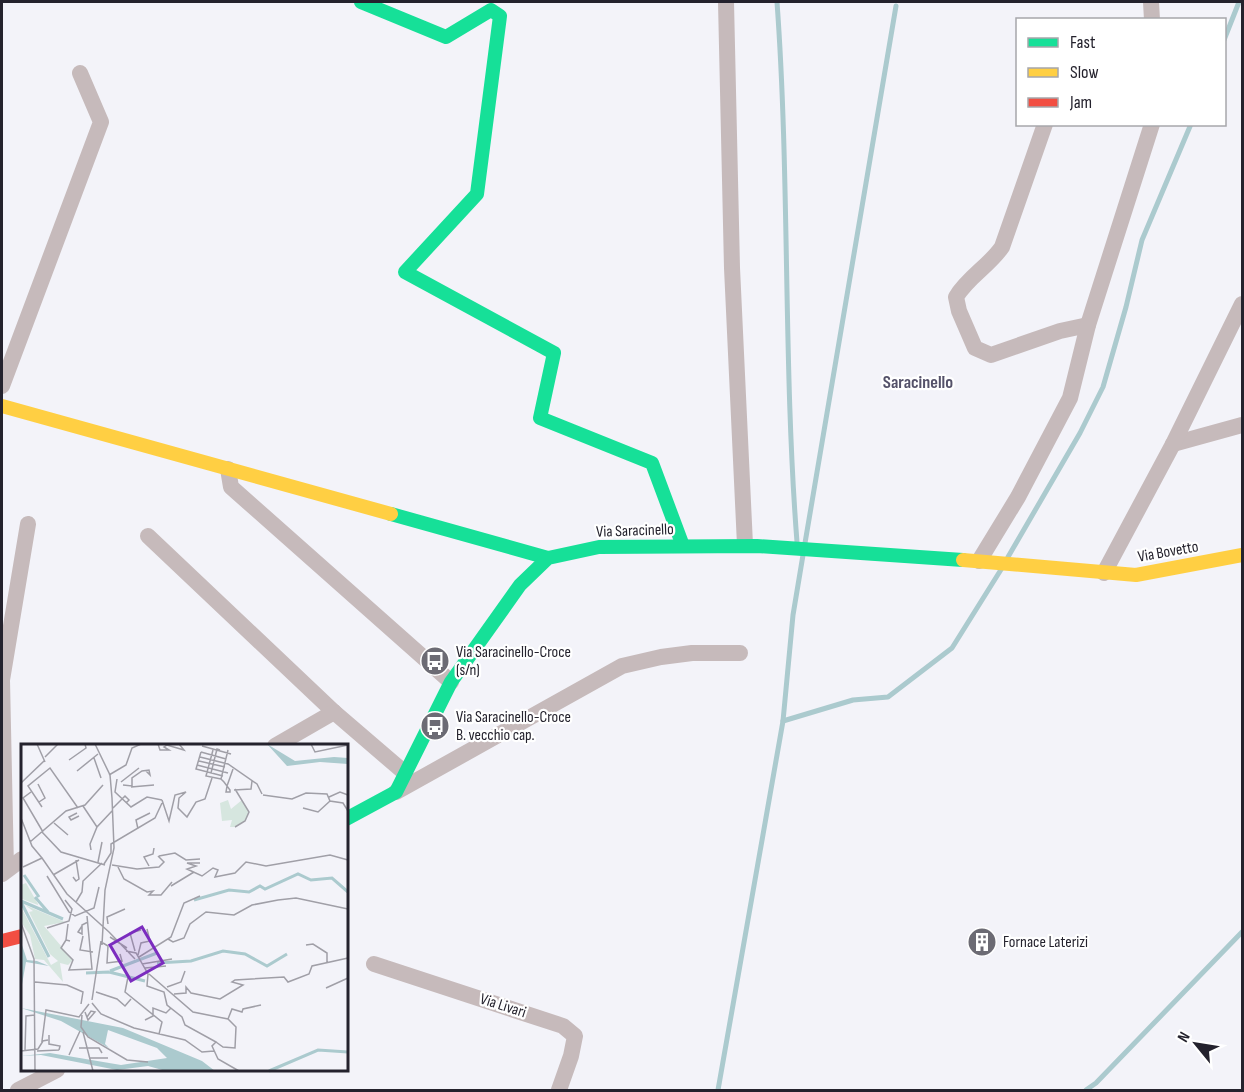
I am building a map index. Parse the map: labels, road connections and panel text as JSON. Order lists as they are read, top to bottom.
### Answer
{
  "streets": {
    "street": ["Via Saracinello", "Via Bovetto", "Via Livari"]
  },
  "crossings": [
    ["Via Saracinello", "Via Bovetto"]
  ],
  "districts": ["Saracinello"],
  "places": {
    "bus stop": ["Via Saracinello-Croce (s/n)", "Via Saracinello-Croce B. vecchio cap."],
    "building": ["Fornace Laterizi"]
  },
  "legend": ["Fast", "Slow", "Jam"],
  "north": "top left"
}
